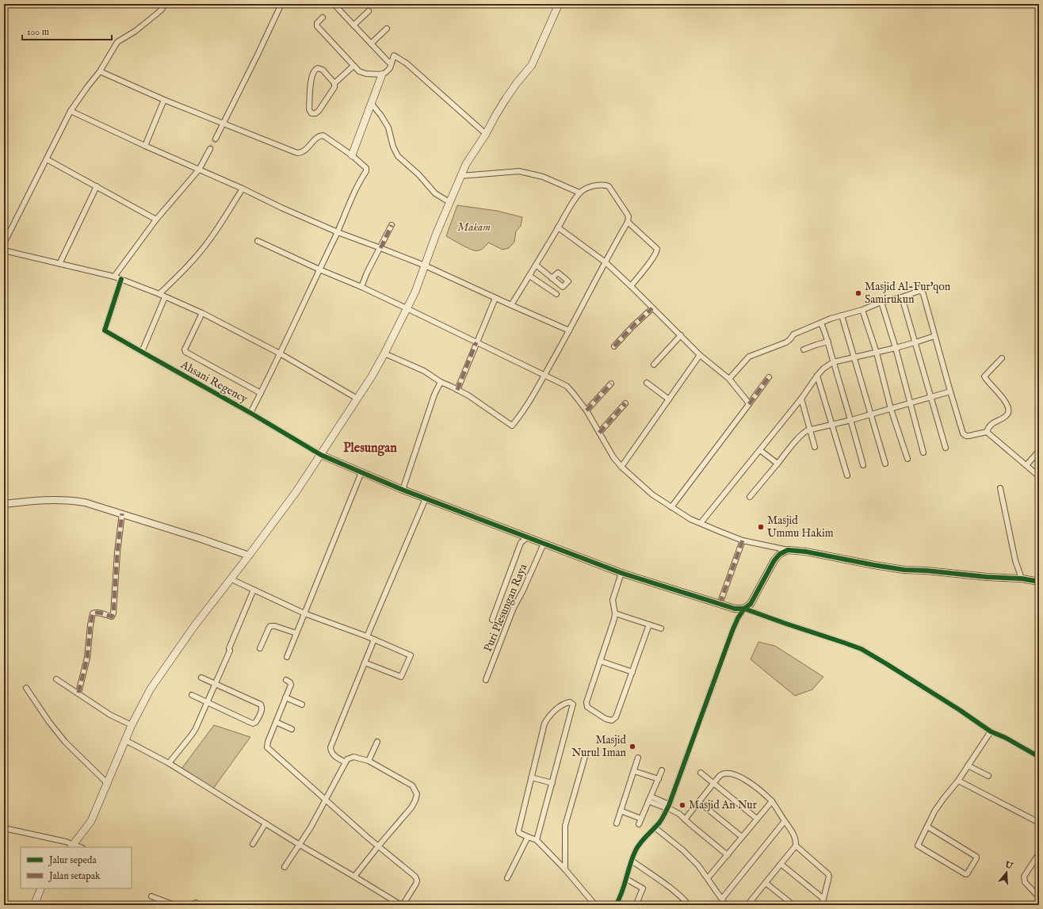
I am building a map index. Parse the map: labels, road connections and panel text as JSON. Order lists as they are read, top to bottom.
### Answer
{
  "streets": {
    "street": ["Ahsani Regency", "Puri Plesungan Raya"]
  },
  "districts": ["Plesungan"],
  "parks": ["Makam"],
  "places": [
    "Masjid Al-Fur'qon Samirukun",
    "Masjid Ummu Hakim",
    "Masjid Nurul Iman",
    "Masjid An Nur"
  ],
  "legend": ["Jalur sepeda", "Jalan setapak"],
  "scale_bar": "100 m",
  "north": "top"
}
